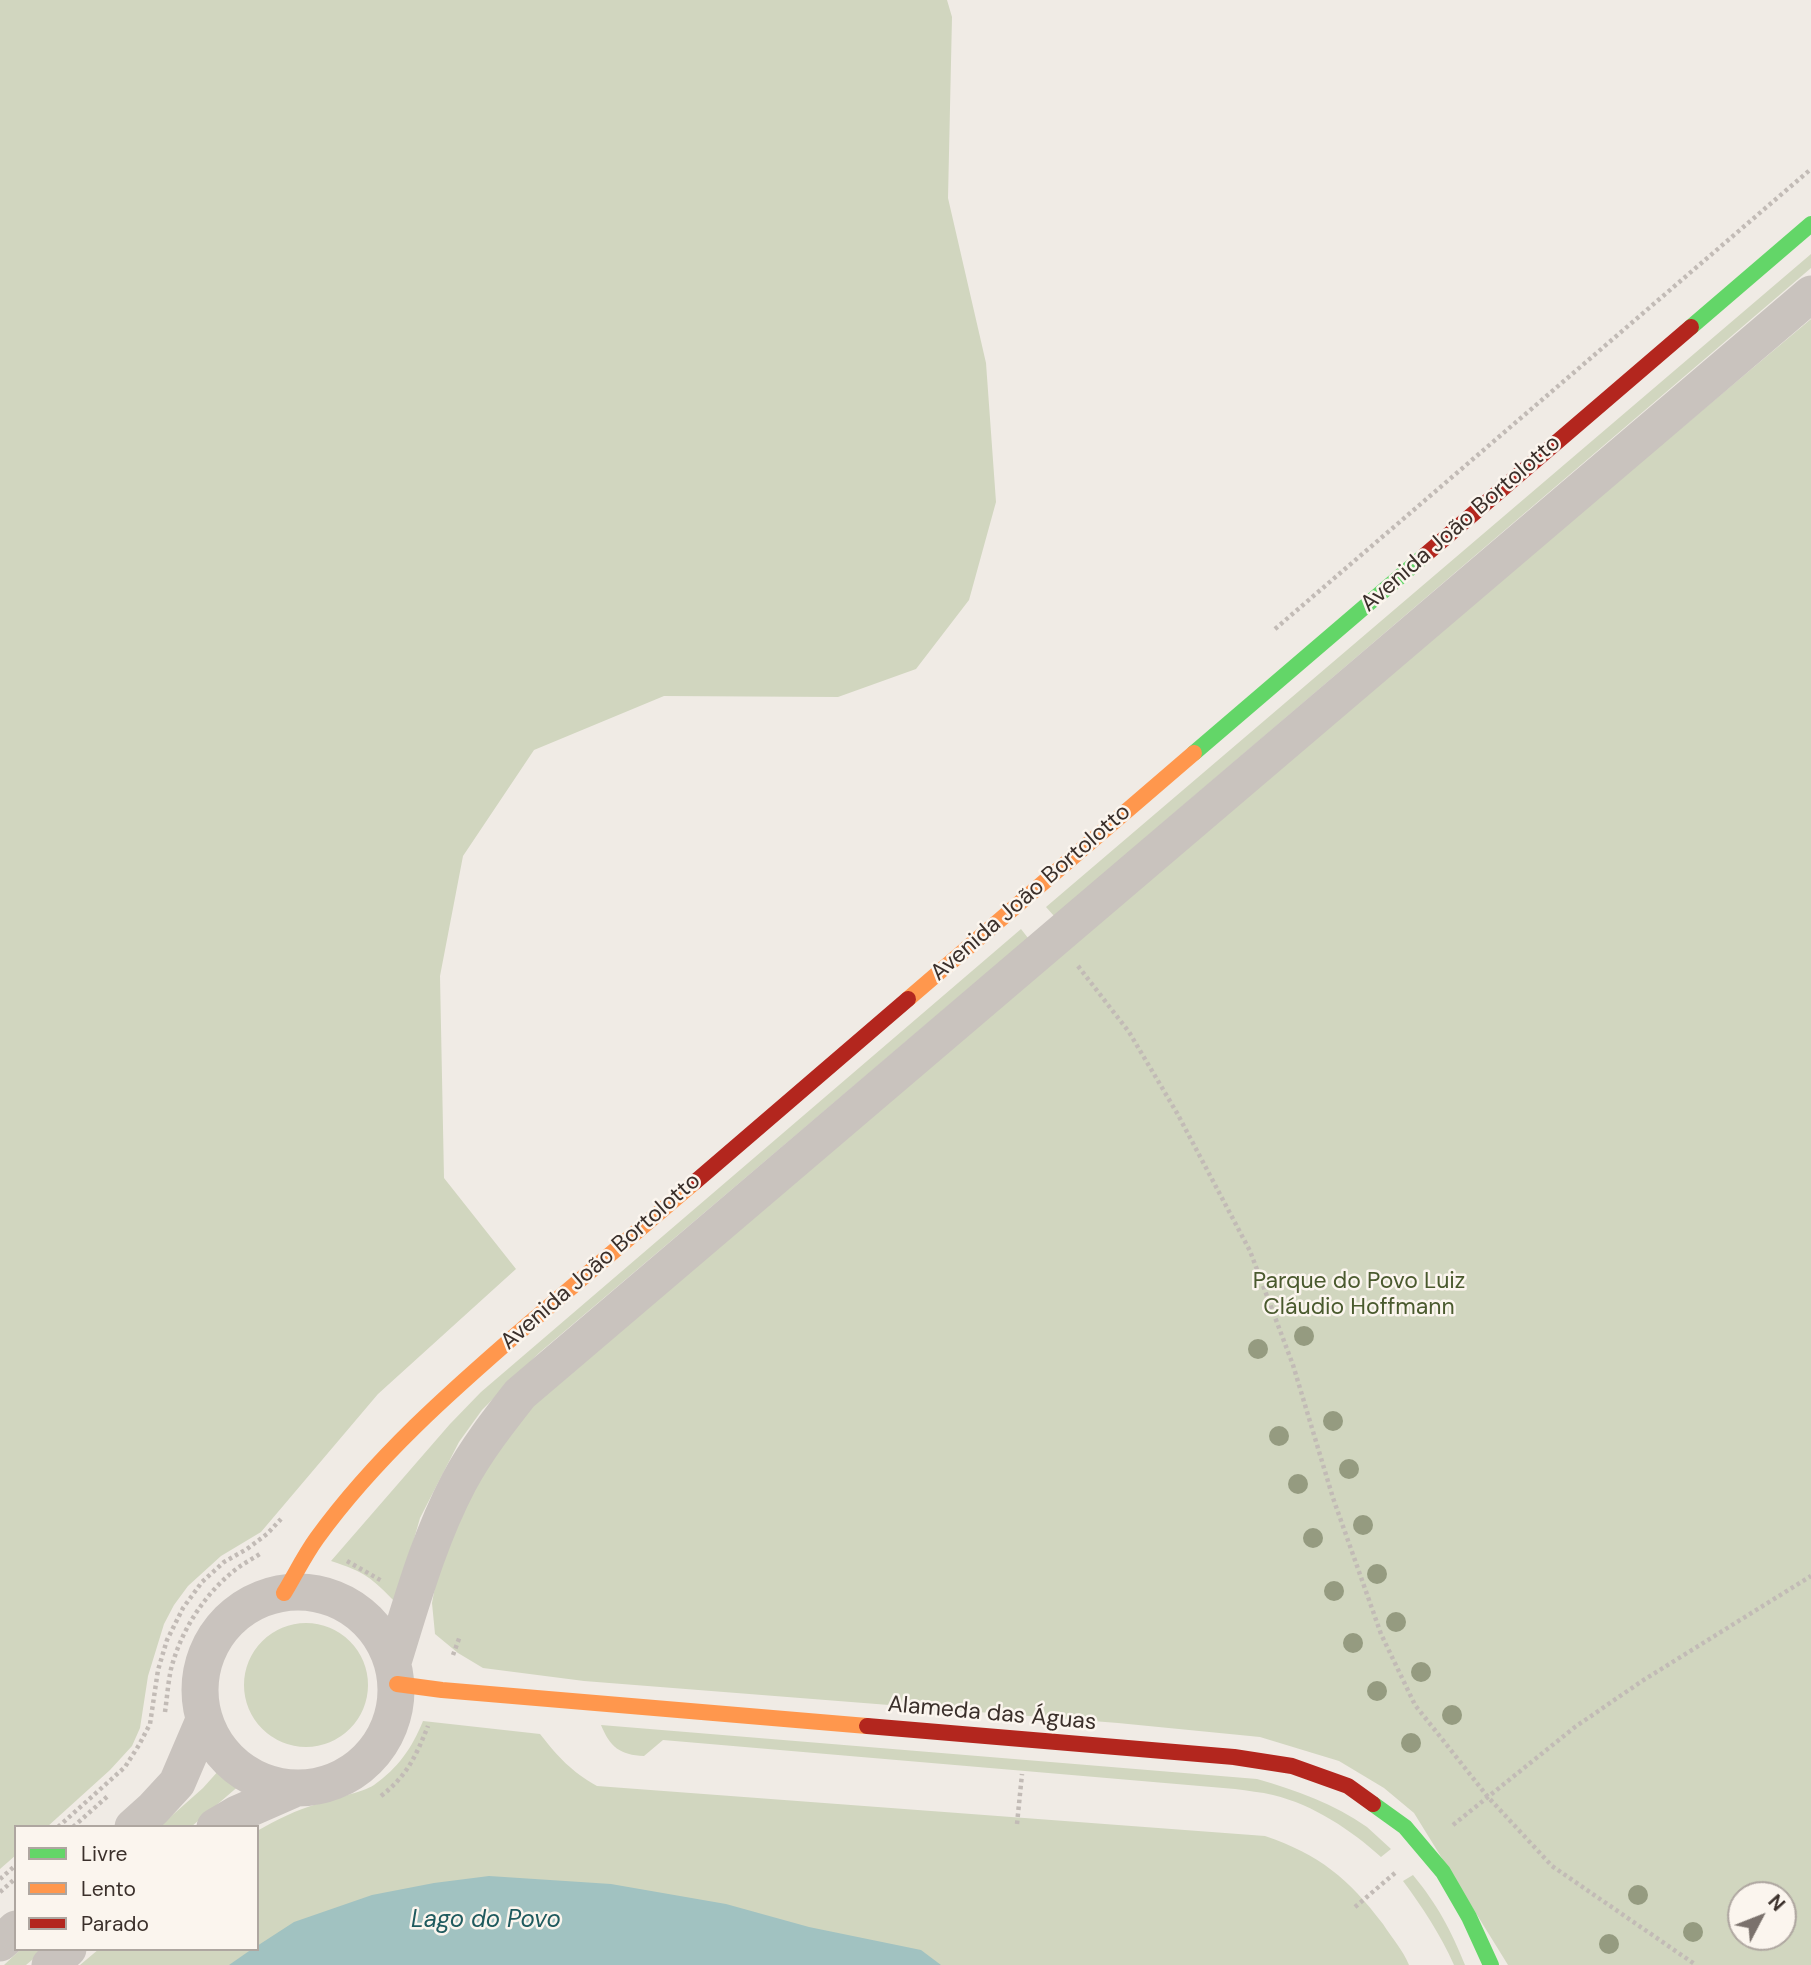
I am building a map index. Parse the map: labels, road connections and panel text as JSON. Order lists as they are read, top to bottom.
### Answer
{
  "streets": {
    "street": ["Avenida João Bortolotto", "Alameda das Águas"]
  },
  "crossings": [
    ["Avenida João Bortolotto", "Alameda das Águas"]
  ],
  "water": ["Lago do Povo"],
  "parks": ["Parque do Povo Luiz Cláudio Hoffmann"],
  "legend": ["Livre", "Lento", "Parado"],
  "north": "top right"
}
